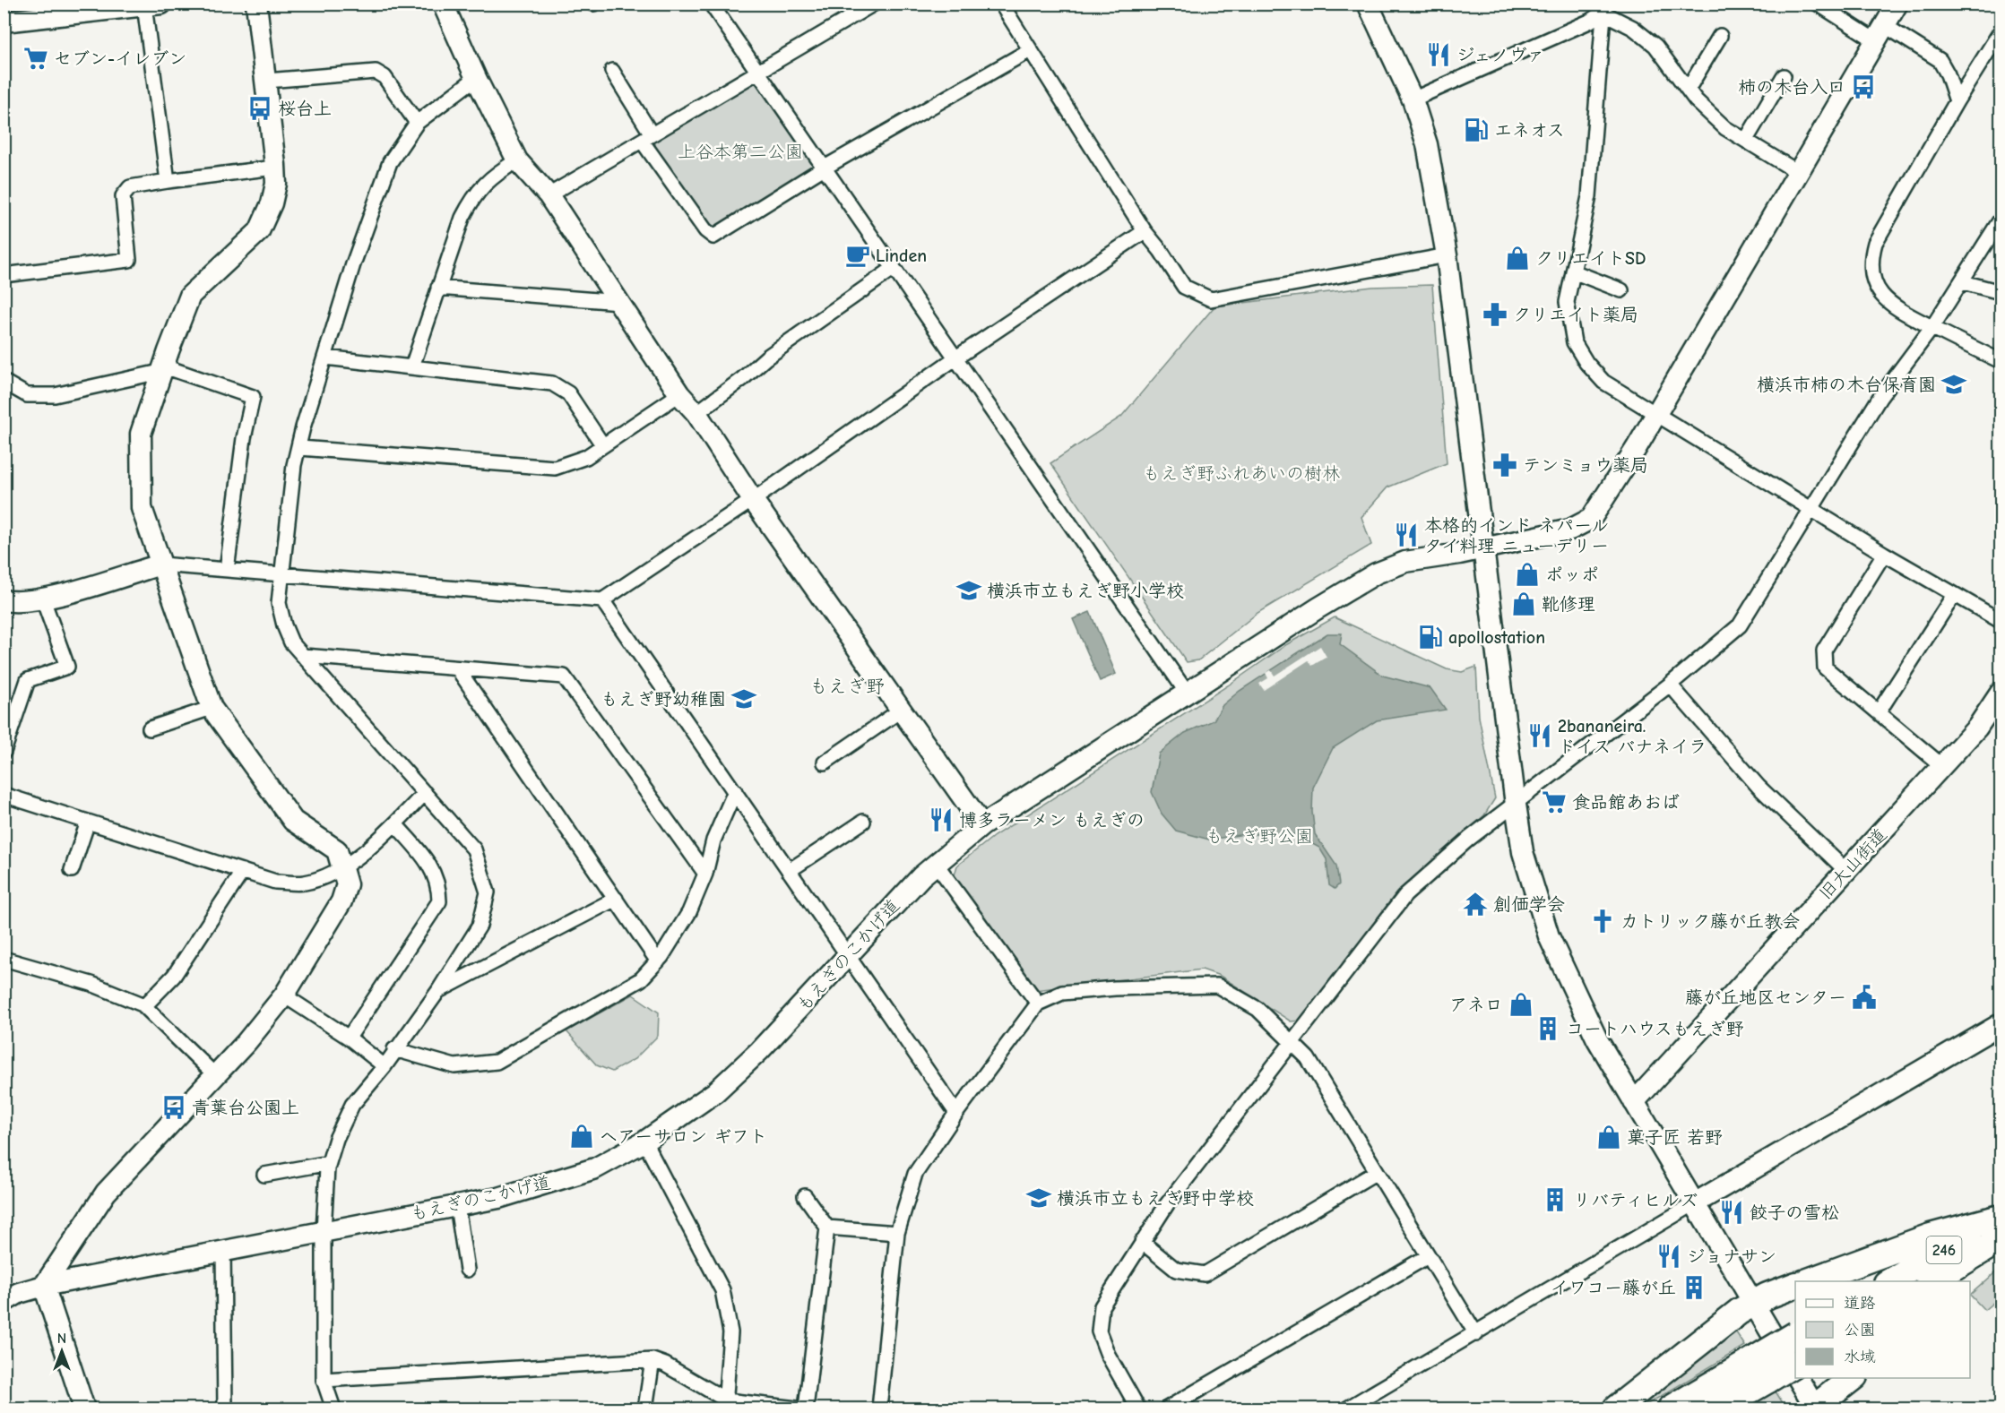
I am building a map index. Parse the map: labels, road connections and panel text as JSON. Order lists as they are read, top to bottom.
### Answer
{
  "streets": {
    "highway": ["246"],
    "street": ["旧大山街道", "もえぎのこかげ道"]
  },
  "districts": ["もえぎ野"],
  "parks": ["上谷本第二公園", "もえぎ野ふれあいの樹林", "もえぎ野公園"],
  "places": {
    "restaurant": [
      "ジェノヴァ",
      "本格的インド ネパール タイ料理 ニューデリー",
      "2bananeira. ドイス バナネイラ",
      "博多ラーメン もえぎの",
      "餃子の雪松",
      "ジョナサン"
    ],
    "supermarket": ["セブン-イレブン", "食品館あおば"],
    "bus stop": ["柿の木台入口", "桜台上", "青葉台公園上"],
    "fuel station": ["エネオス", "apollostation"],
    "cafe": ["Linden"],
    "shop": [
      "クリエイトSD",
      "ポッポ",
      "靴修理",
      "アネロ",
      "ヘアーサロン ギフト",
      "菓子匠 若野"
    ],
    "pharmacy": ["クリエイト薬局", "テンミョウ薬局"],
    "school or university": [
      "横浜市柿の木台保育園",
      "横浜市立もえぎ野小学校",
      "もえぎ野幼稚園",
      "横浜市立もえぎ野中学校"
    ],
    "temple": ["創価学会"],
    "church": ["カトリック藤が丘教会"],
    "public building": ["藤が丘地区センター"],
    "building": ["コートハウスもえぎ野", "リバティヒルズ", "イワコー藤が丘"]
  },
  "legend": ["道路", "公園", "水域"],
  "north": "top"
}
